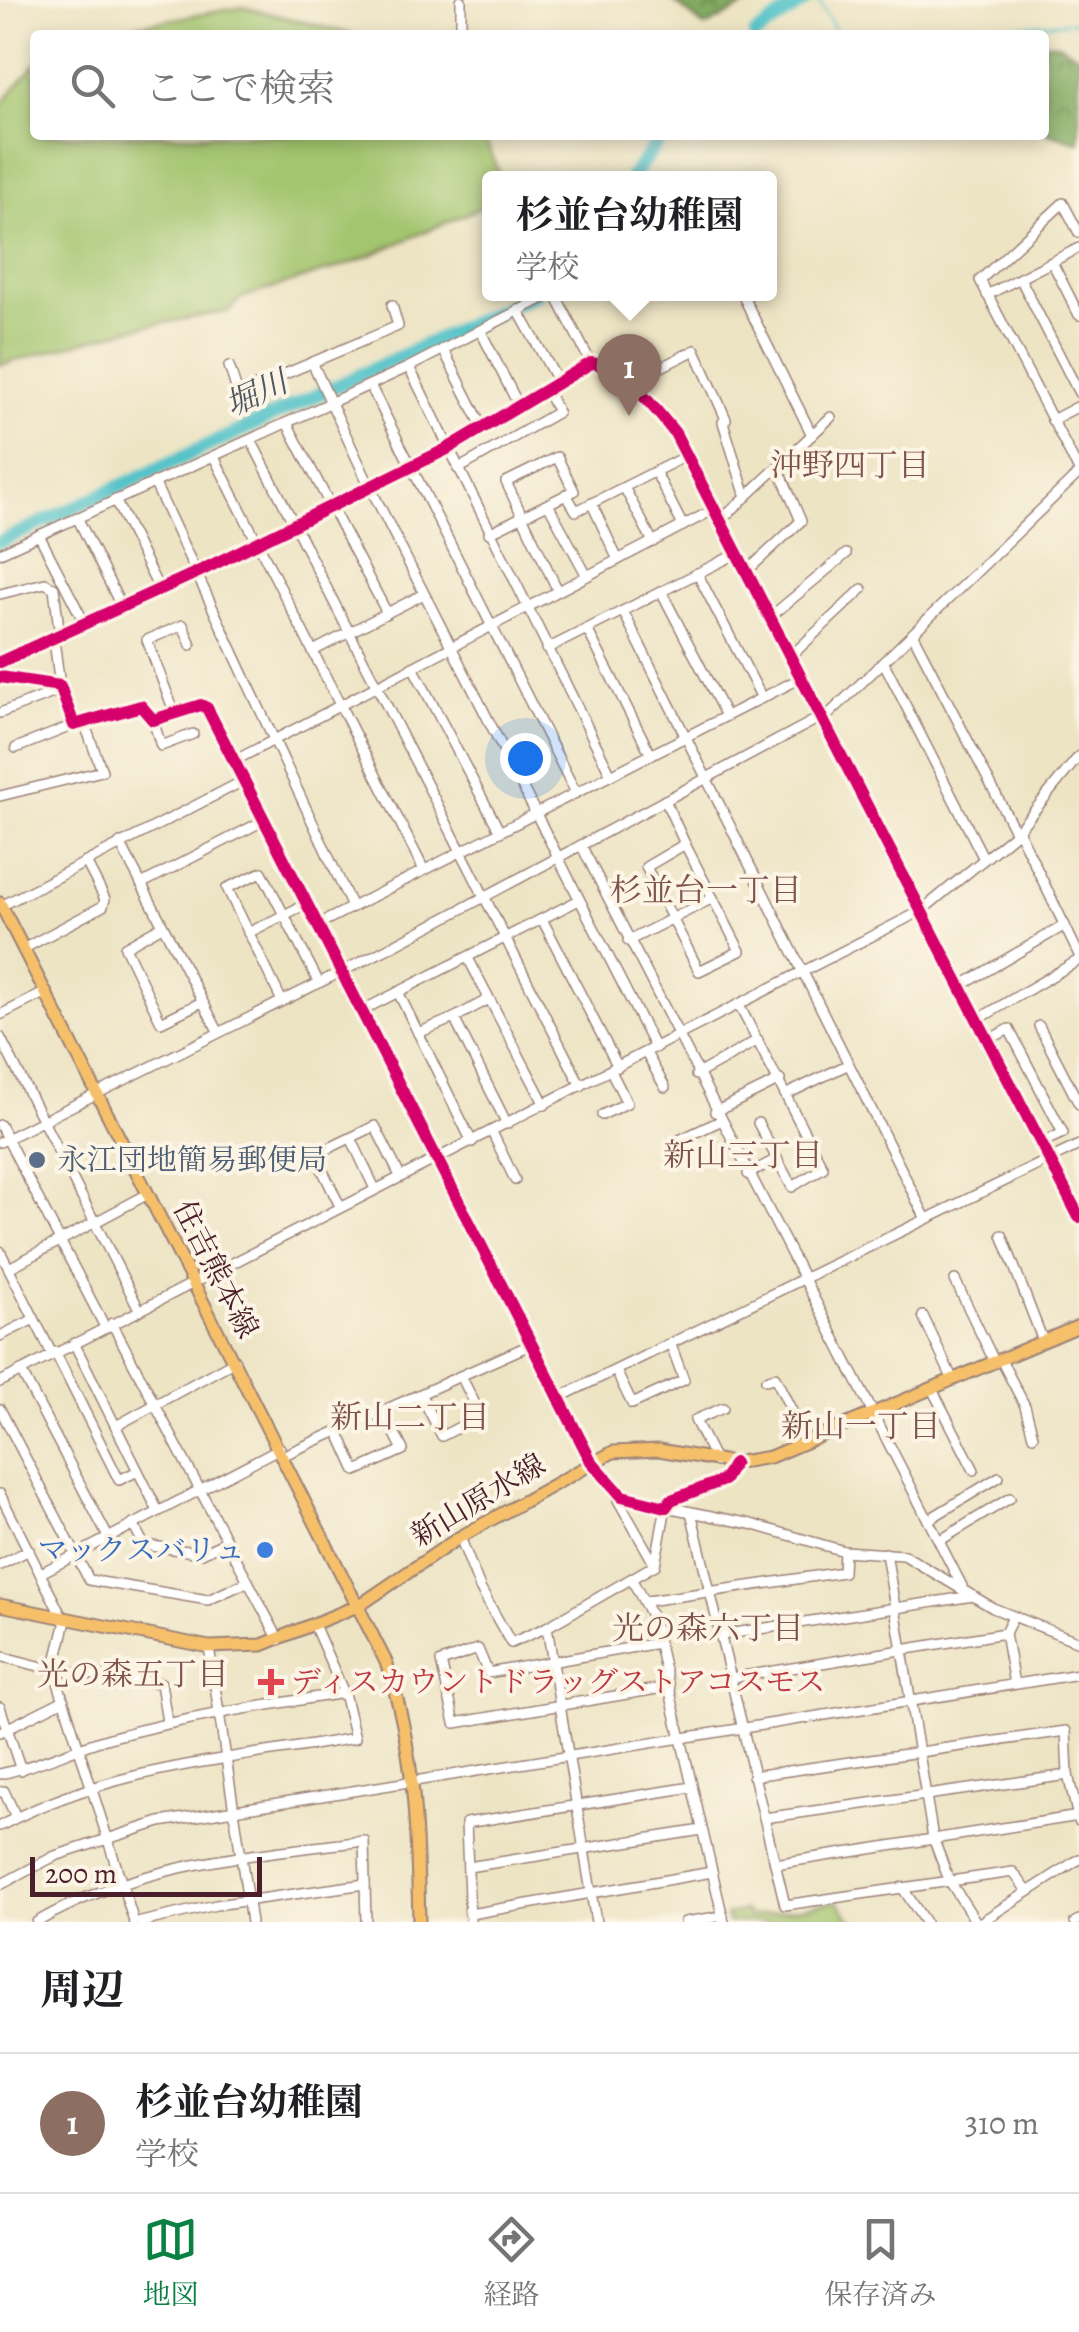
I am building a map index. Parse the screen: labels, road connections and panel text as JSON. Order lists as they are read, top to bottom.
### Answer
{
  "streets": {
    "main road": ["住吉熊本線", "新山原水線"]
  },
  "crossings": [
    ["住吉熊本線", "新山原水線"]
  ],
  "districts": [
    "沖野四丁目",
    "杉並台一丁目",
    "新山三丁目",
    "新山二丁目",
    "新山一丁目",
    "光の森六丁目",
    "光の森五丁目"
  ],
  "water": ["堀川"],
  "places": {
    "other": ["永江団地簡易郵便局", "マックスバリュ"],
    "health": ["ディスカウントドラッグストアコスモス"]
  },
  "scale_bar": "200 m",
  "page": {
    "search": "ここで検索",
    "popup": ["杉並台幼稚園", "学校"],
    "pins": "1",
    "scale": "200 m",
    "heading": "周辺",
    "list": [
      {
        "mark": "1",
        "name": "杉並台幼稚園",
        "note": "学校",
        "value": "310 m"
      }
    ],
    "nav": ["地図", "経路", "保存済み"]
  }
}
